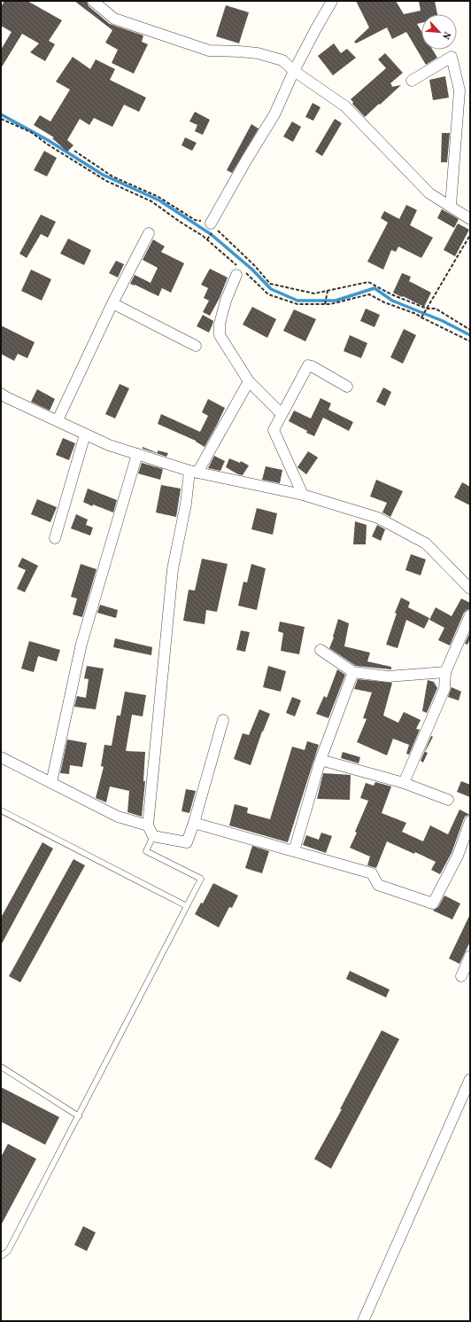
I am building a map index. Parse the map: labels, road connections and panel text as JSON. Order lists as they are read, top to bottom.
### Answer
{
  "north": "bottom right"
}
